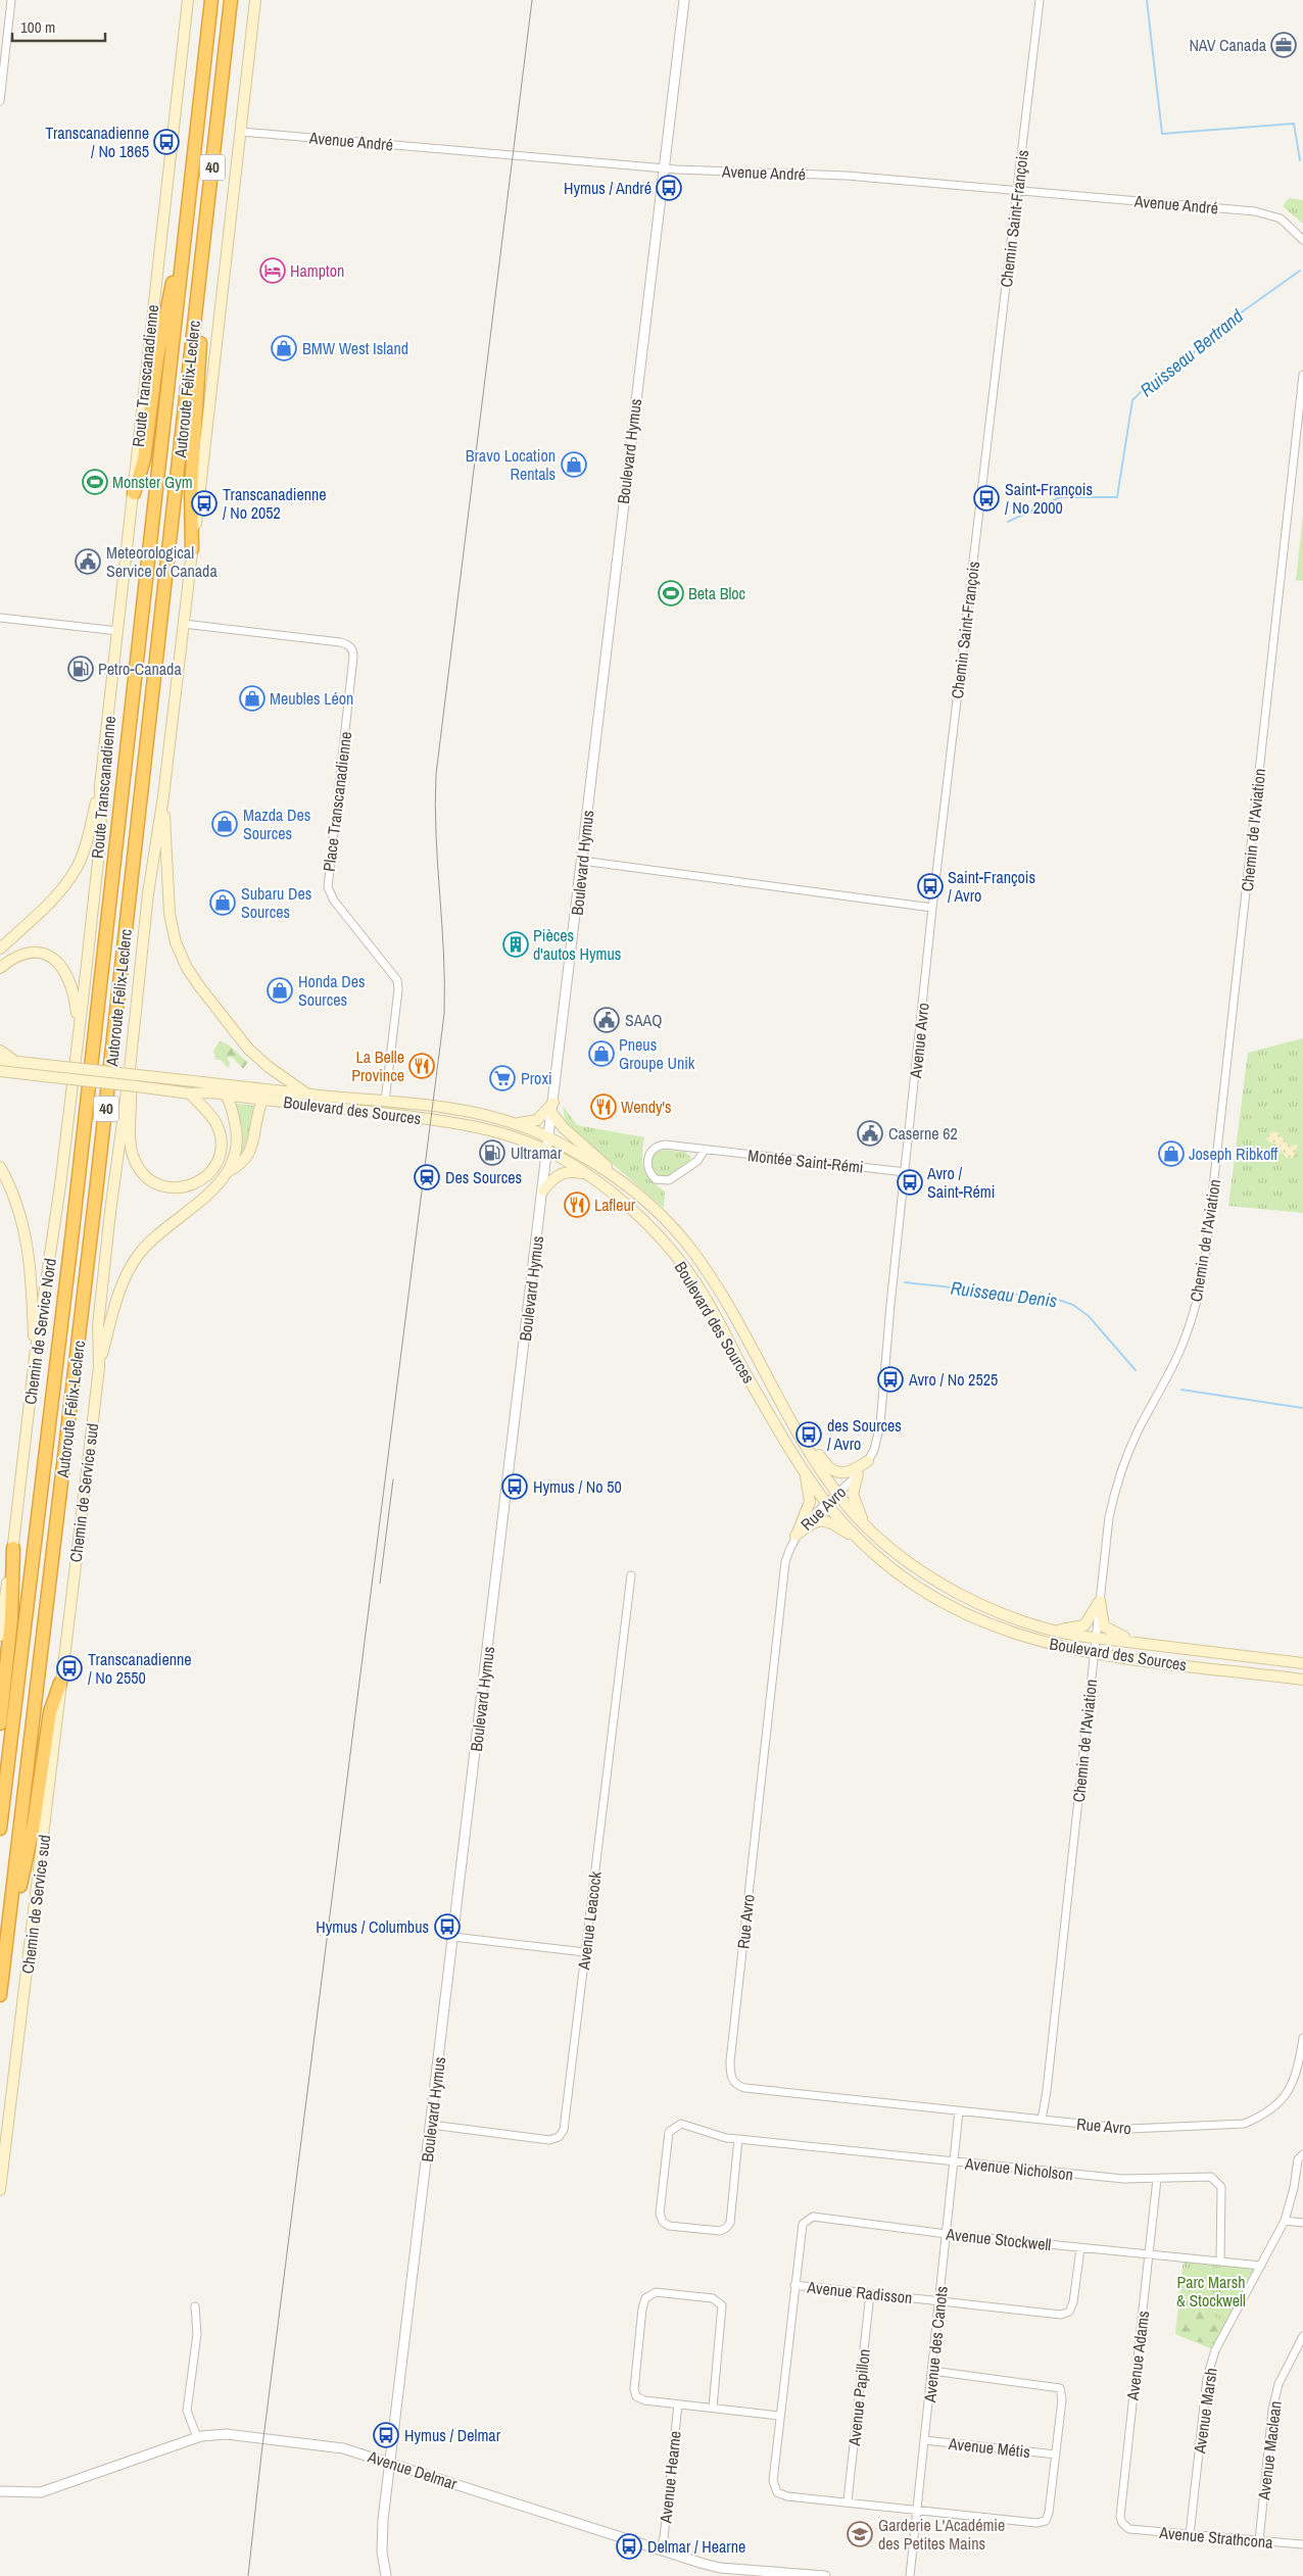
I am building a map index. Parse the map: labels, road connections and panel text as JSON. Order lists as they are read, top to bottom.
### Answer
{
  "streets": {
    "highway": ["40", "Autoroute Félix-Leclerc"],
    "main road": [
      "Route Transcanadienne",
      "Boulevard des Sources",
      "Chemin de Service Nord",
      "Chemin de Service sud"
    ],
    "street": [
      "Avenue André",
      "Chemin Saint-François",
      "Boulevard Hymus",
      "Place Transcanadienne",
      "Chemin de l'Aviation",
      "Avenue Avro",
      "Montée Saint-Rémi",
      "Rue Avro",
      "Avenue Leacock",
      "Avenue Nicholson",
      "Avenue Stockwell",
      "Avenue Radisson",
      "Avenue des Canots",
      "Avenue Adams",
      "Avenue Papillon",
      "Avenue Marsh",
      "Avenue Métis",
      "Avenue Maclean",
      "Avenue Delmar",
      "Avenue Hearne",
      "Avenue Strathcona"
    ]
  },
  "crossings": [
    ["Avenue André", "Chemin Saint-François"],
    ["Avenue André", "Boulevard Hymus"],
    ["Chemin Saint-François", "Avenue Avro"],
    ["Route Transcanadienne", "Chemin de Service Nord"],
    ["Boulevard Hymus", "Boulevard des Sources"],
    ["Boulevard Hymus", "Avenue Leacock"],
    ["Boulevard Hymus", "Avenue Delmar"],
    ["Place Transcanadienne", "Boulevard des Sources"],
    ["Chemin de l'Aviation", "Boulevard des Sources"],
    ["Chemin de l'Aviation", "Rue Avro"],
    ["Avenue Avro", "Montée Saint-Rémi"],
    ["Avenue Avro", "Rue Avro"],
    ["Boulevard des Sources", "Rue Avro"],
    ["Montée Saint-Rémi", "Rue Avro"],
    ["Rue Avro", "Avenue des Canots"],
    ["Avenue Nicholson", "Avenue Stockwell"],
    ["Avenue Nicholson", "Avenue des Canots"],
    ["Avenue Nicholson", "Avenue Adams"],
    ["Avenue Stockwell", "Avenue Radisson"],
    ["Avenue Stockwell", "Avenue des Canots"],
    ["Avenue Stockwell", "Avenue Adams"],
    ["Avenue Stockwell", "Avenue Marsh"],
    ["Avenue Radisson", "Avenue des Canots"],
    ["Avenue Radisson", "Avenue Papillon"],
    ["Avenue des Canots", "Avenue Métis"],
    ["Avenue Adams", "Avenue Strathcona"],
    ["Avenue Marsh", "Avenue Strathcona"],
    ["Avenue Maclean", "Avenue Strathcona"],
    ["Avenue Delmar", "Avenue Hearne"]
  ],
  "water": ["Ruisseau Bertrand", "Ruisseau Denis"],
  "parks": ["Parc Marsh & Stockwell"],
  "places": {
    "office": ["NAV Canada"],
    "bus stop": [
      "Transcanadienne / No 1865",
      "Hymus / André",
      "Saint-François / No 2000",
      "Transcanadienne / No 2052",
      "Saint-François / Avro",
      "Avro / Saint-Rémi",
      "Avro / No 2525",
      "des Sources / Avro",
      "Hymus / No 50",
      "Transcanadienne / No 2550",
      "Hymus / Columbus",
      "Hymus / Delmar",
      "Delmar / Hearne"
    ],
    "hotel": ["Hampton"],
    "shop": [
      "BMW West Island",
      "Bravo Location Rentals",
      "Meubles Léon",
      "Mazda Des Sources",
      "Subaru Des Sources",
      "Honda Des Sources",
      "Pneus Groupe Unik",
      "Joseph Ribkoff"
    ],
    "sports": ["Monster Gym", "Beta Bloc"],
    "public building": ["Meteorological Service of Canada", "SAAQ", "Caserne 62"],
    "fuel station": ["Petro-Canada", "Ultramar"],
    "building": ["Pièces d'autos Hymus"],
    "restaurant": ["La Belle Province", "Wendy's", "Lafleur"],
    "supermarket": ["Proxi"],
    "station": ["Des Sources"],
    "school or university": ["Garderie L'Académie des Petites Mains"]
  },
  "scale_bar": "100 m"
}
